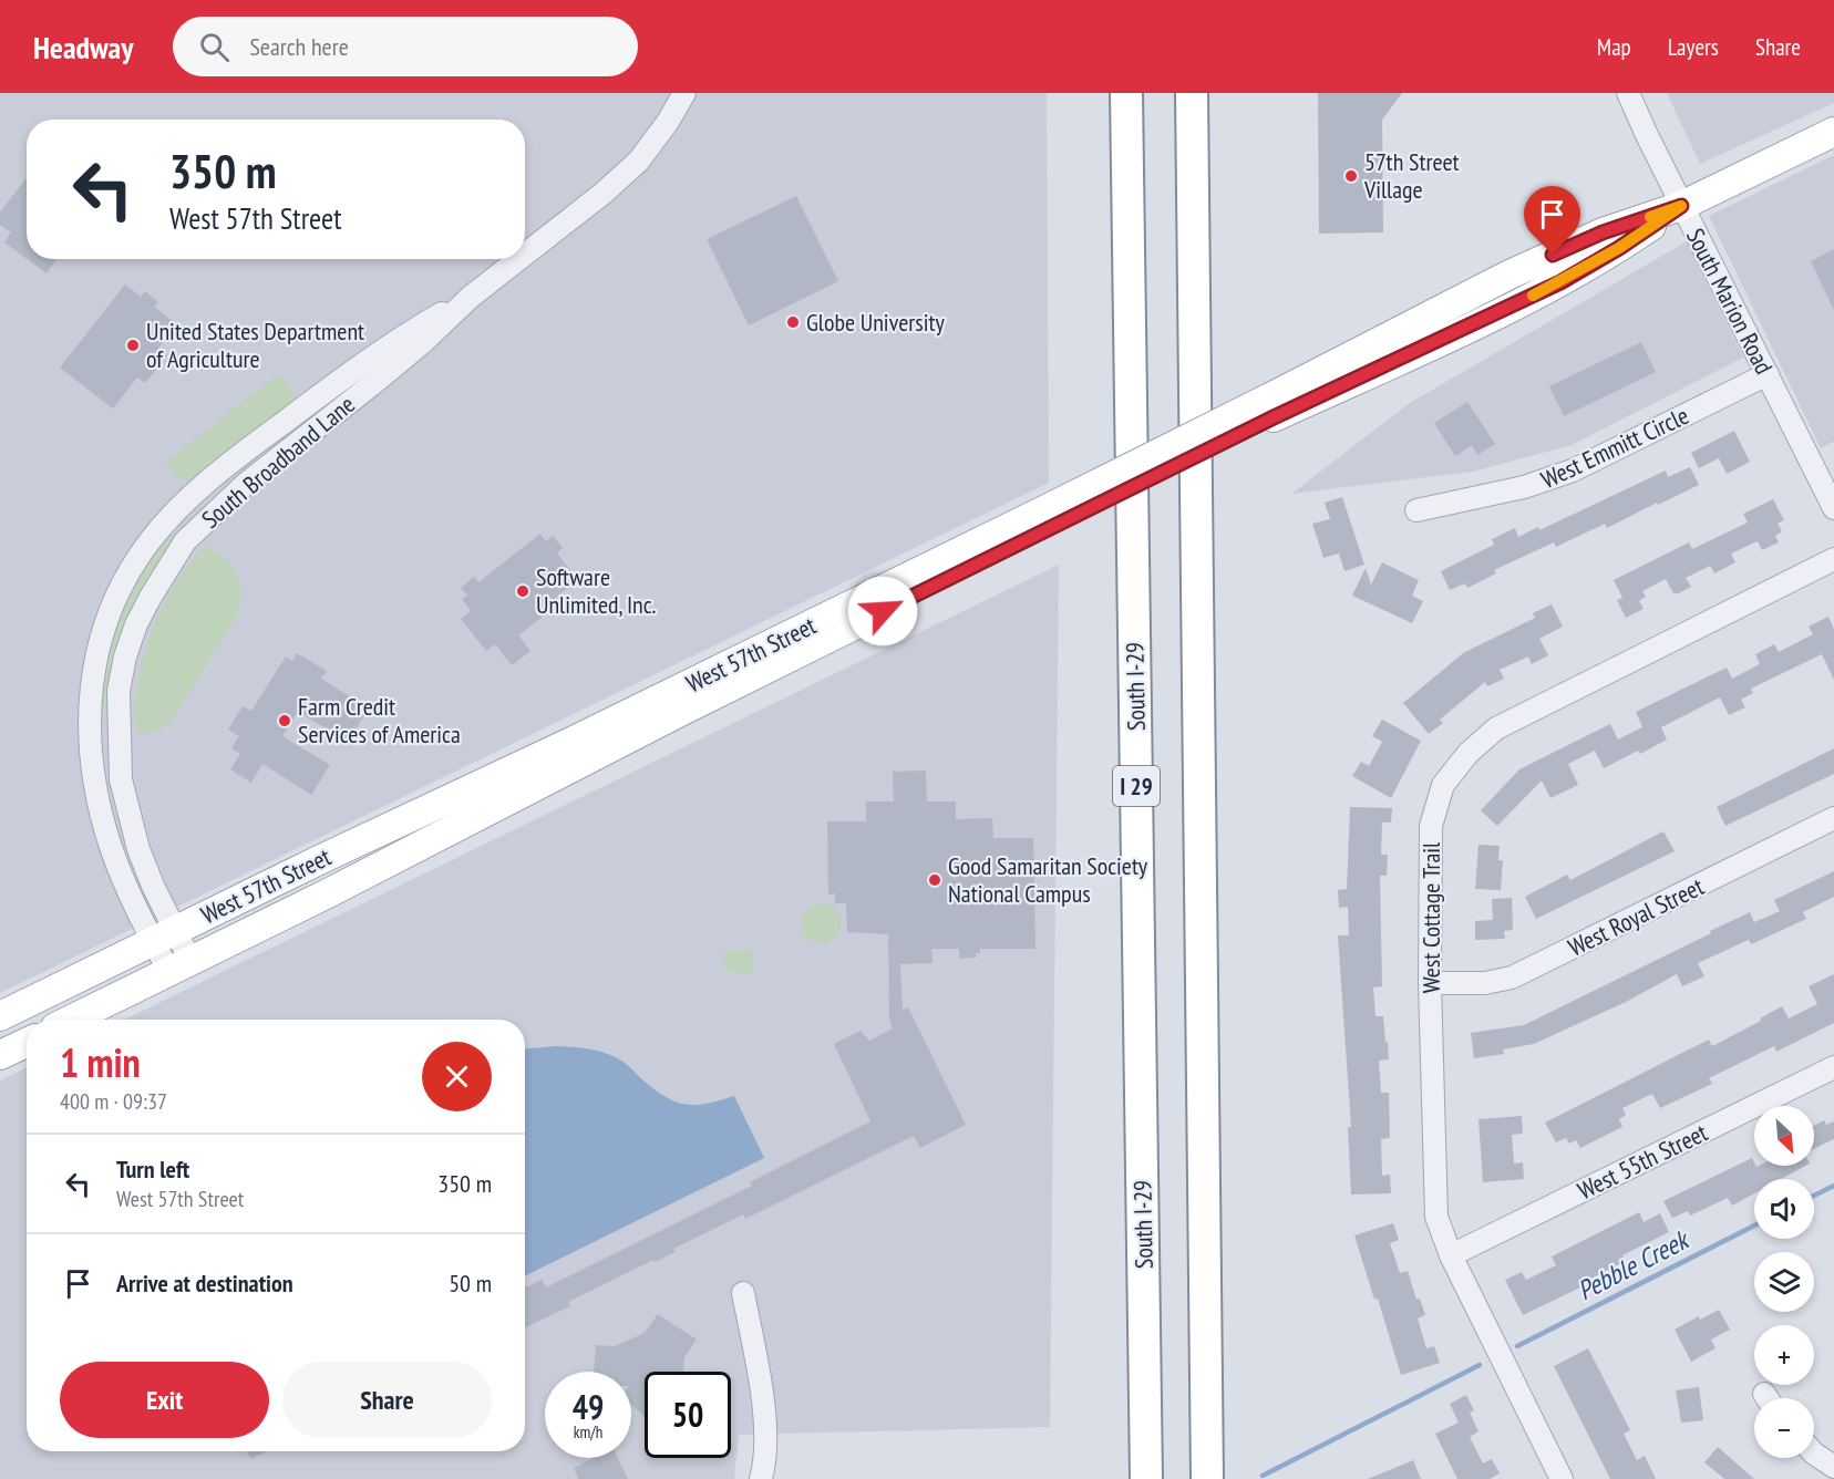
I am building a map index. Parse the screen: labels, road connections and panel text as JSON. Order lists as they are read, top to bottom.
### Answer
{
  "streets": {
    "highway": ["South I-29", "I 29"],
    "main road": ["West 57th Street"],
    "street": [
      "South Marion Road",
      "West Emmitt Circle",
      "South Broadband Lane",
      "West Royal Street",
      "West Cottage Trail",
      "West 55th Street"
    ]
  },
  "crossings": [
    ["South Marion Road", "West Emmitt Circle"],
    ["South Marion Road", "West 57th Street"],
    ["South Broadband Lane", "West 57th Street"],
    ["West Royal Street", "West Cottage Trail"],
    ["West Cottage Trail", "West 55th Street"]
  ],
  "water": ["Pebble Creek"],
  "places": [
    "57th Street Village",
    "Globe University",
    "United States Department of Agriculture",
    "Software Unlimited, Inc.",
    "Farm Credit Services of America",
    "Good Samaritan Society National Campus"
  ],
  "north": "bottom right",
  "page": {
    "header": "Headway",
    "search": "Search here",
    "nav": ["Map", "Layers", "Share"],
    "turn": ["350 m", "West 57th Street"],
    "heading": ["1 min", "400 m · 09:37"],
    "map_buttons": ["+", "−"],
    "list": [
      {
        "name": "Turn left",
        "note": "West 57th Street",
        "value": "350 m"
      },
      {
        "name": "Arrive at destination",
        "value": "50 m"
      }
    ],
    "buttons": ["Exit", "Share"],
    "speed": "49 km/h",
    "limit": "50"
  }
}
